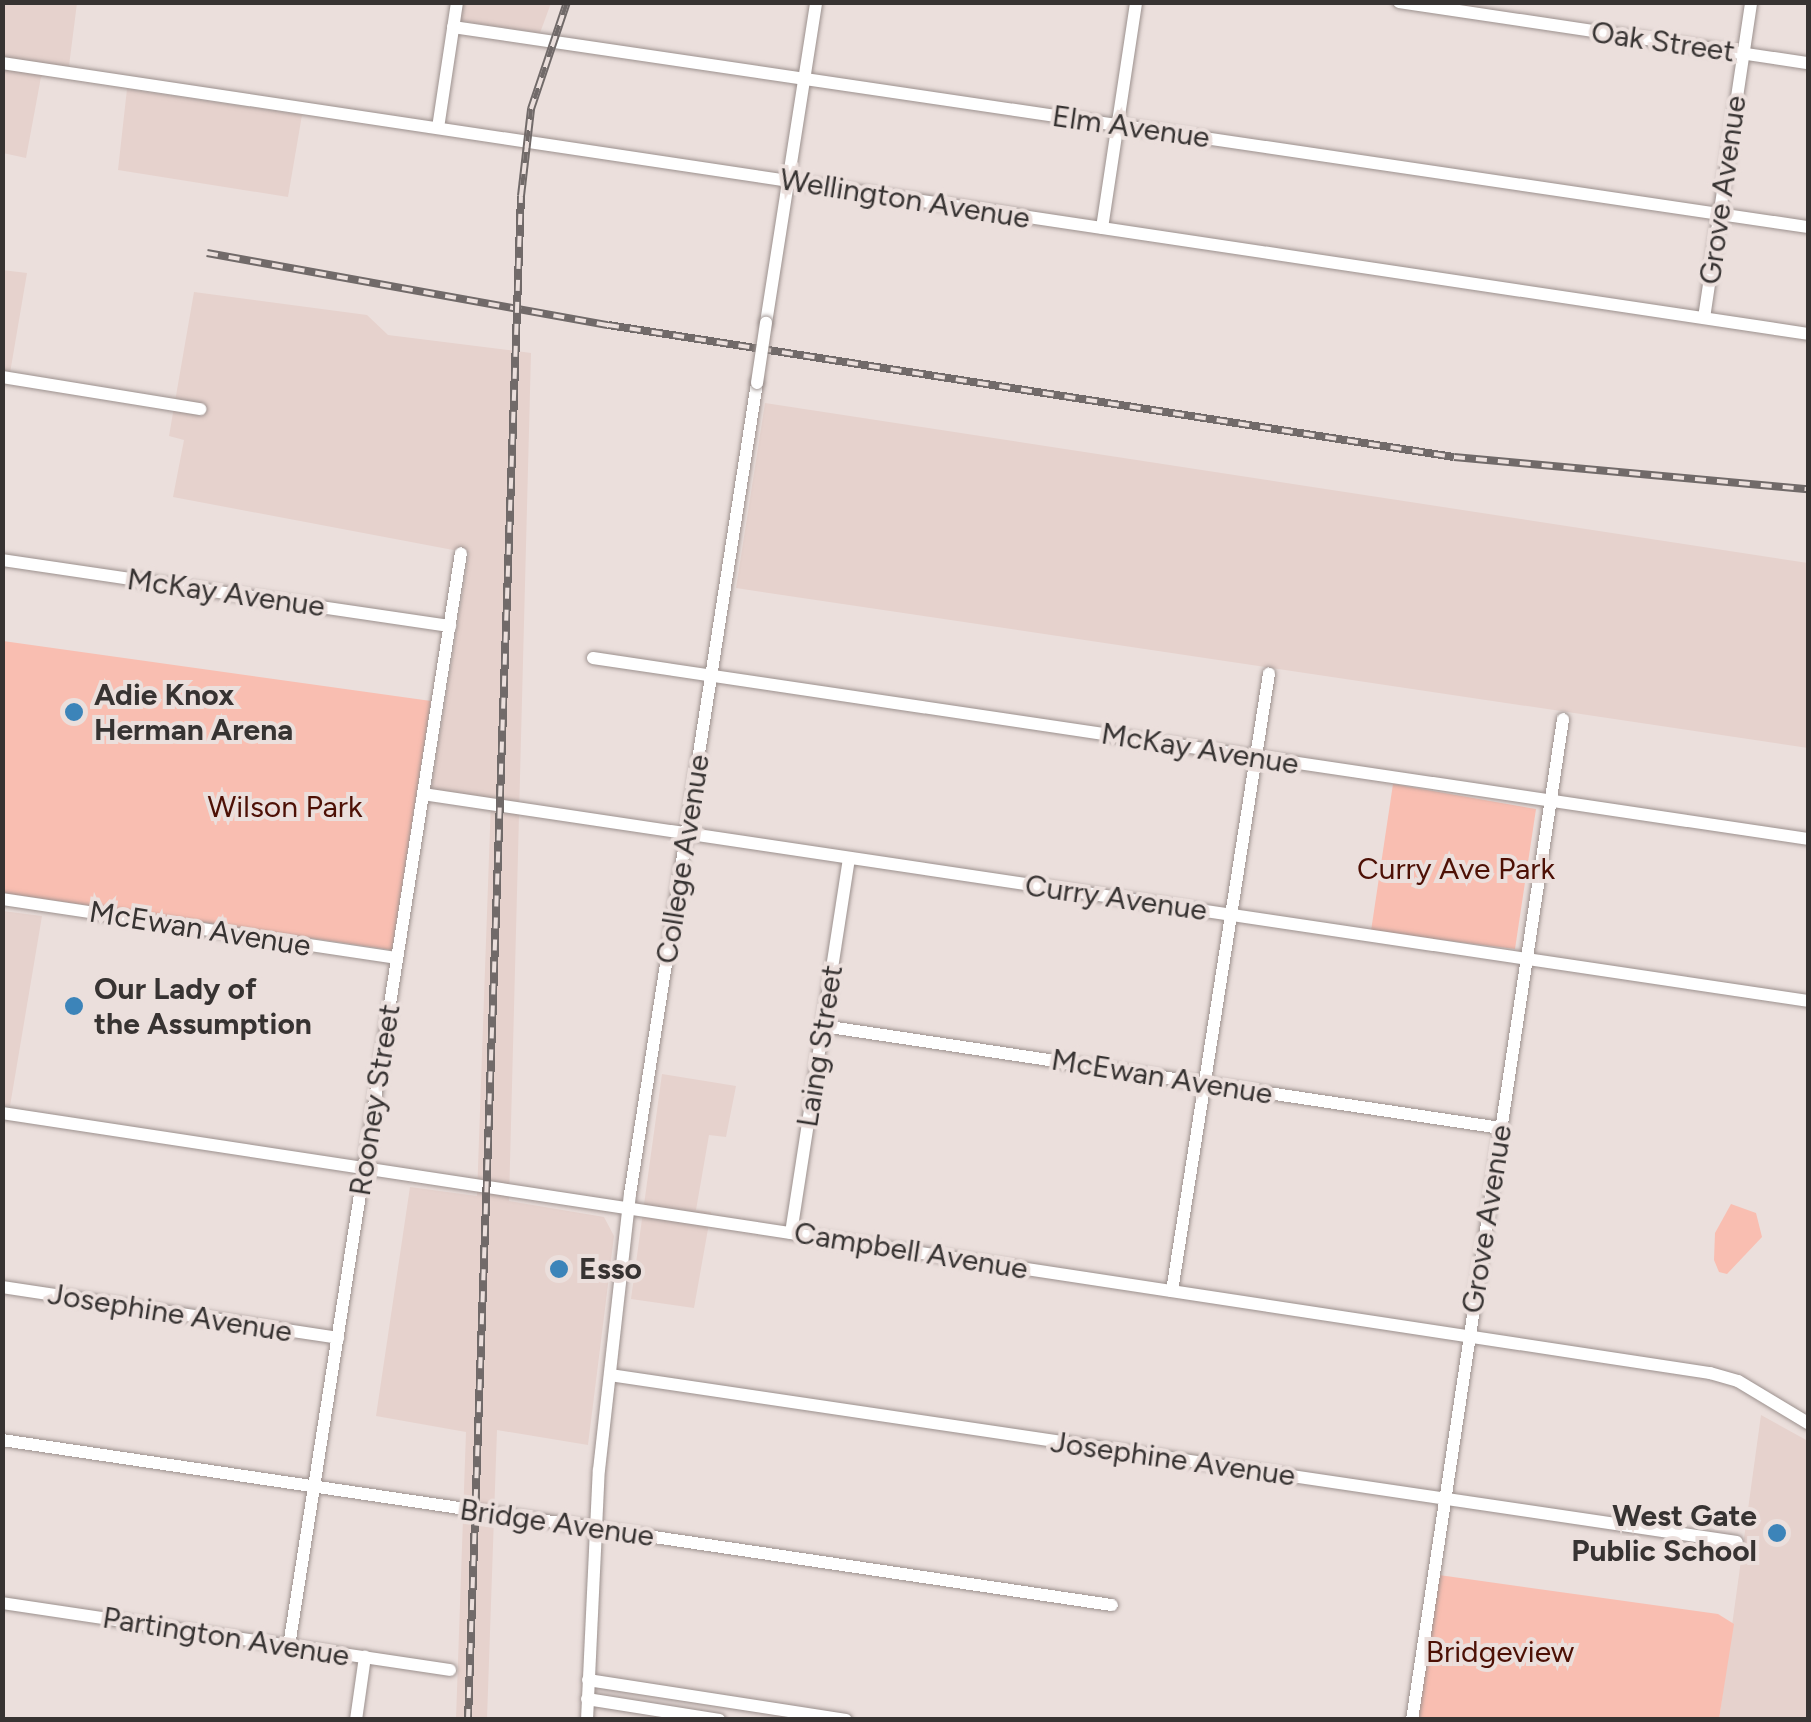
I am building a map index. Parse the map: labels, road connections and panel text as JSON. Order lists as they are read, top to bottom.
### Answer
{
  "streets": {
    "street": [
      "Oak Street",
      "Elm Avenue",
      "Grove Avenue",
      "Wellington Avenue",
      "McKay Avenue",
      "College Avenue",
      "Curry Avenue",
      "McEwan Avenue",
      "Laing Street",
      "Rooney Street",
      "Campbell Avenue",
      "Josephine Avenue",
      "Bridge Avenue",
      "Partington Avenue"
    ]
  },
  "crossings": [
    ["Oak Street", "Grove Avenue"],
    ["Elm Avenue", "Grove Avenue"],
    ["Elm Avenue", "College Avenue"],
    ["Grove Avenue", "Wellington Avenue"],
    ["Grove Avenue", "McKay Avenue"],
    ["Grove Avenue", "Curry Avenue"],
    ["Grove Avenue", "McEwan Avenue"],
    ["Grove Avenue", "Campbell Avenue"],
    ["Grove Avenue", "Josephine Avenue"],
    ["Wellington Avenue", "College Avenue"],
    ["McKay Avenue", "College Avenue"],
    ["McKay Avenue", "Rooney Street"],
    ["College Avenue", "Curry Avenue"],
    ["College Avenue", "Campbell Avenue"],
    ["College Avenue", "Josephine Avenue"],
    ["College Avenue", "Bridge Avenue"],
    ["Curry Avenue", "Laing Street"],
    ["Curry Avenue", "Rooney Street"],
    ["McEwan Avenue", "Laing Street"],
    ["McEwan Avenue", "Rooney Street"],
    ["Laing Street", "Campbell Avenue"],
    ["Rooney Street", "Campbell Avenue"],
    ["Rooney Street", "Josephine Avenue"],
    ["Rooney Street", "Bridge Avenue"],
    ["Rooney Street", "Partington Avenue"]
  ],
  "parks": ["Wilson Park", "Curry Ave Park", "Bridgeview"],
  "places": [
    "Adie Knox Herman Arena",
    "Our Lady of the Assumption",
    "Esso",
    "West Gate Public School"
  ]
}
